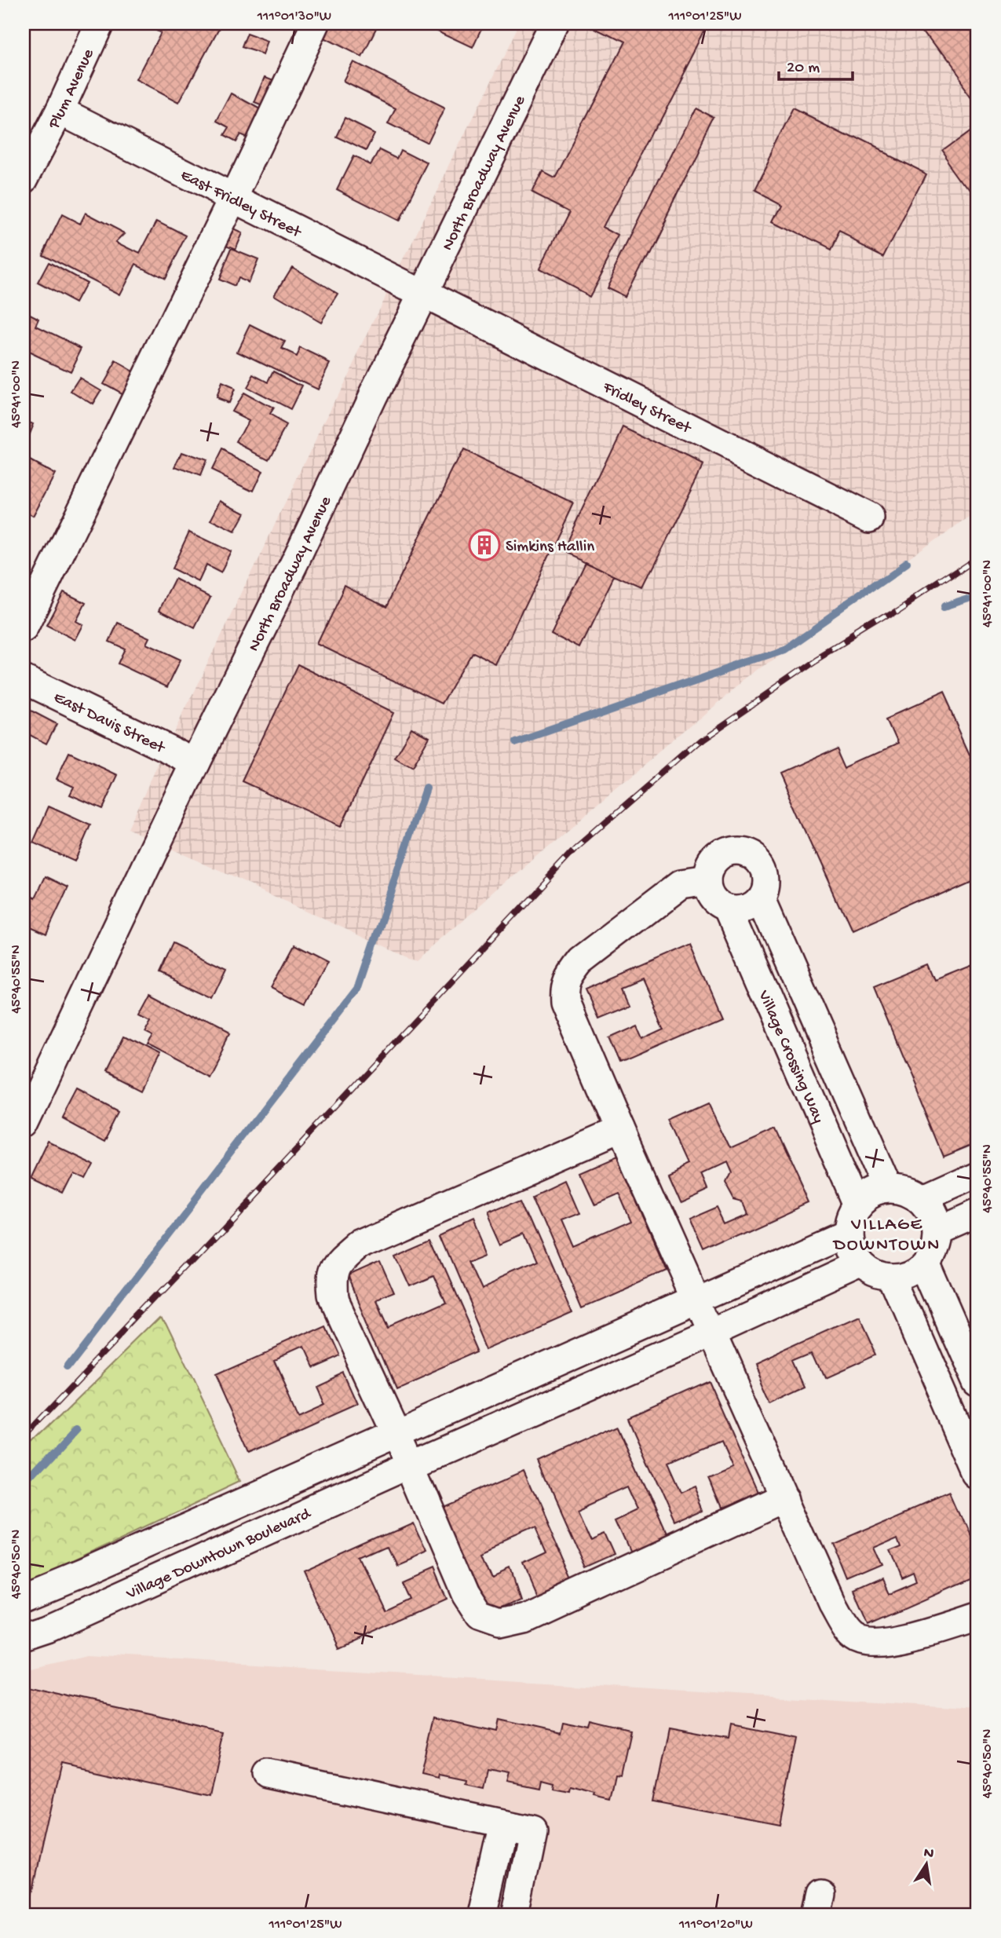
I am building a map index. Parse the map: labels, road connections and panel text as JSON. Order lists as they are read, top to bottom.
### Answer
{
  "streets": {
    "street": [
      "Plum Avenue",
      "North Broadway Avenue",
      "East Fridley Street",
      "Fridley Street",
      "East Davis Street",
      "Village Crossing Way",
      "Village Downtown Boulevard"
    ]
  },
  "crossings": [
    ["Plum Avenue", "East Fridley Street"],
    ["North Broadway Avenue", "East Fridley Street"],
    ["North Broadway Avenue", "Fridley Street"],
    ["North Broadway Avenue", "East Davis Street"],
    ["East Fridley Street", "Fridley Street"],
    ["Village Crossing Way", "Village Downtown Boulevard"]
  ],
  "districts": ["VILLAGE DOWNTOWN"],
  "places": {
    "building": ["Simkins Hallin"]
  },
  "scale_bar": "20 m",
  "north": "top",
  "coordinates": [
    "111°01'30\"W",
    "111°01'25\"W",
    "45°41'00\"N",
    "45°40'55\"N",
    "45°40'50\"N",
    "111°01'20\"W"
  ]
}
